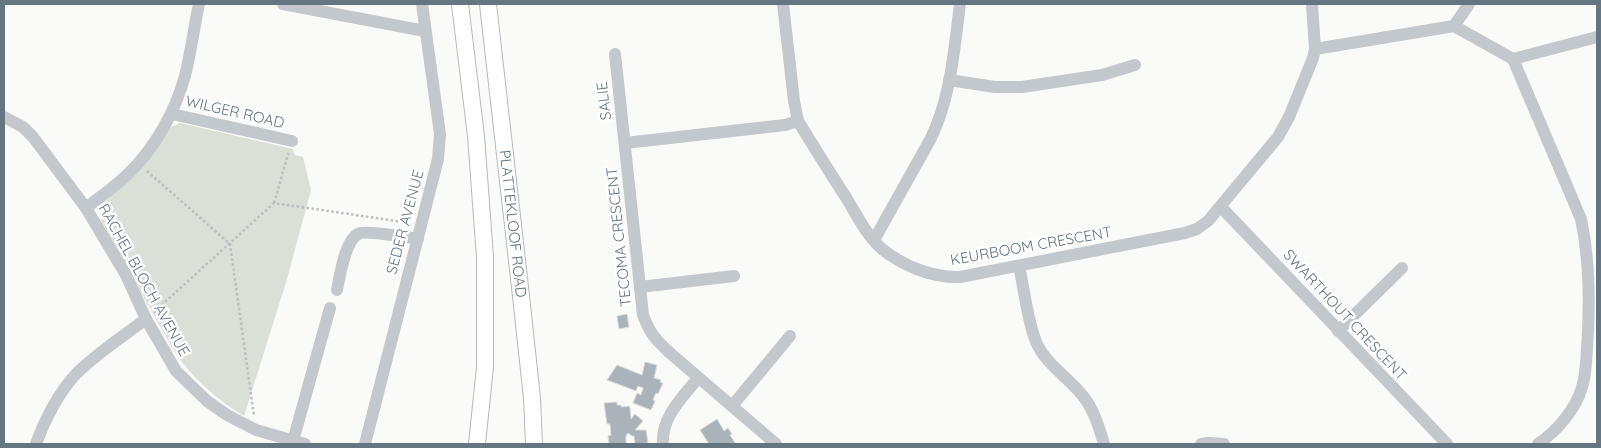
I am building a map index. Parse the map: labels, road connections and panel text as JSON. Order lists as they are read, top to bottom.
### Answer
{
  "streets": {
    "main road": ["PLATTEKLOOF ROAD"],
    "street": [
      "SALIE",
      "WILGER ROAD",
      "SEDER AVENUE",
      "TECOMA CRESCENT",
      "KEURBOOM CRESCENT",
      "RACHEL BLOCH AVENUE",
      "SWARTHOUT CRESCENT"
    ]
  },
  "crossings": [
    ["SALIE", "TECOMA CRESCENT"],
    ["KEURBOOM CRESCENT", "SWARTHOUT CRESCENT"]
  ]
}
